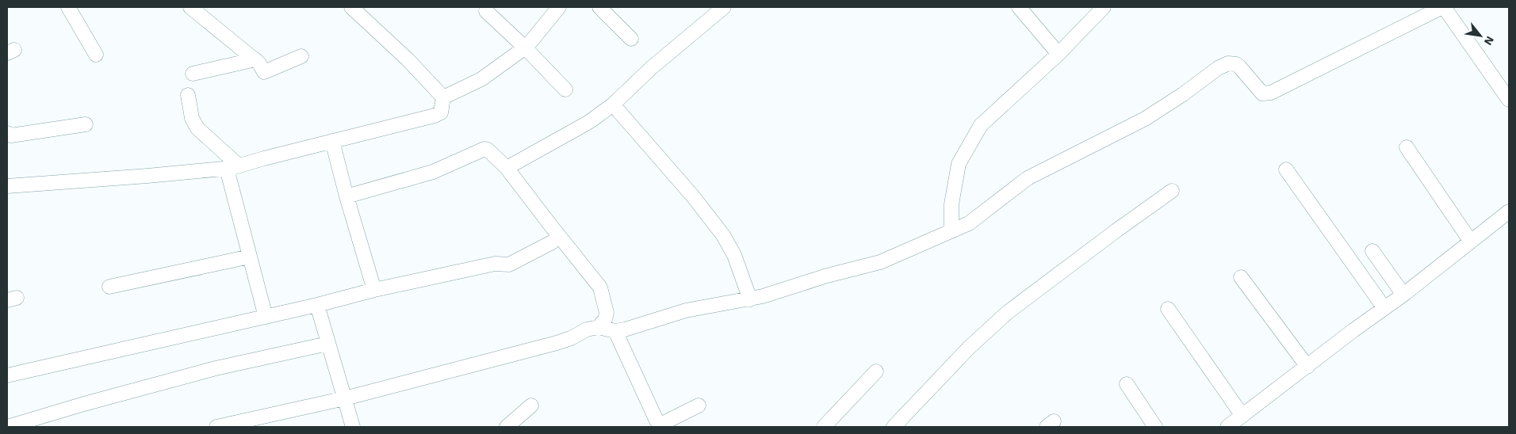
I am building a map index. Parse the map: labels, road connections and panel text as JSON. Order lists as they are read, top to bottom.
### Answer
{
  "north": "bottom right"
}
